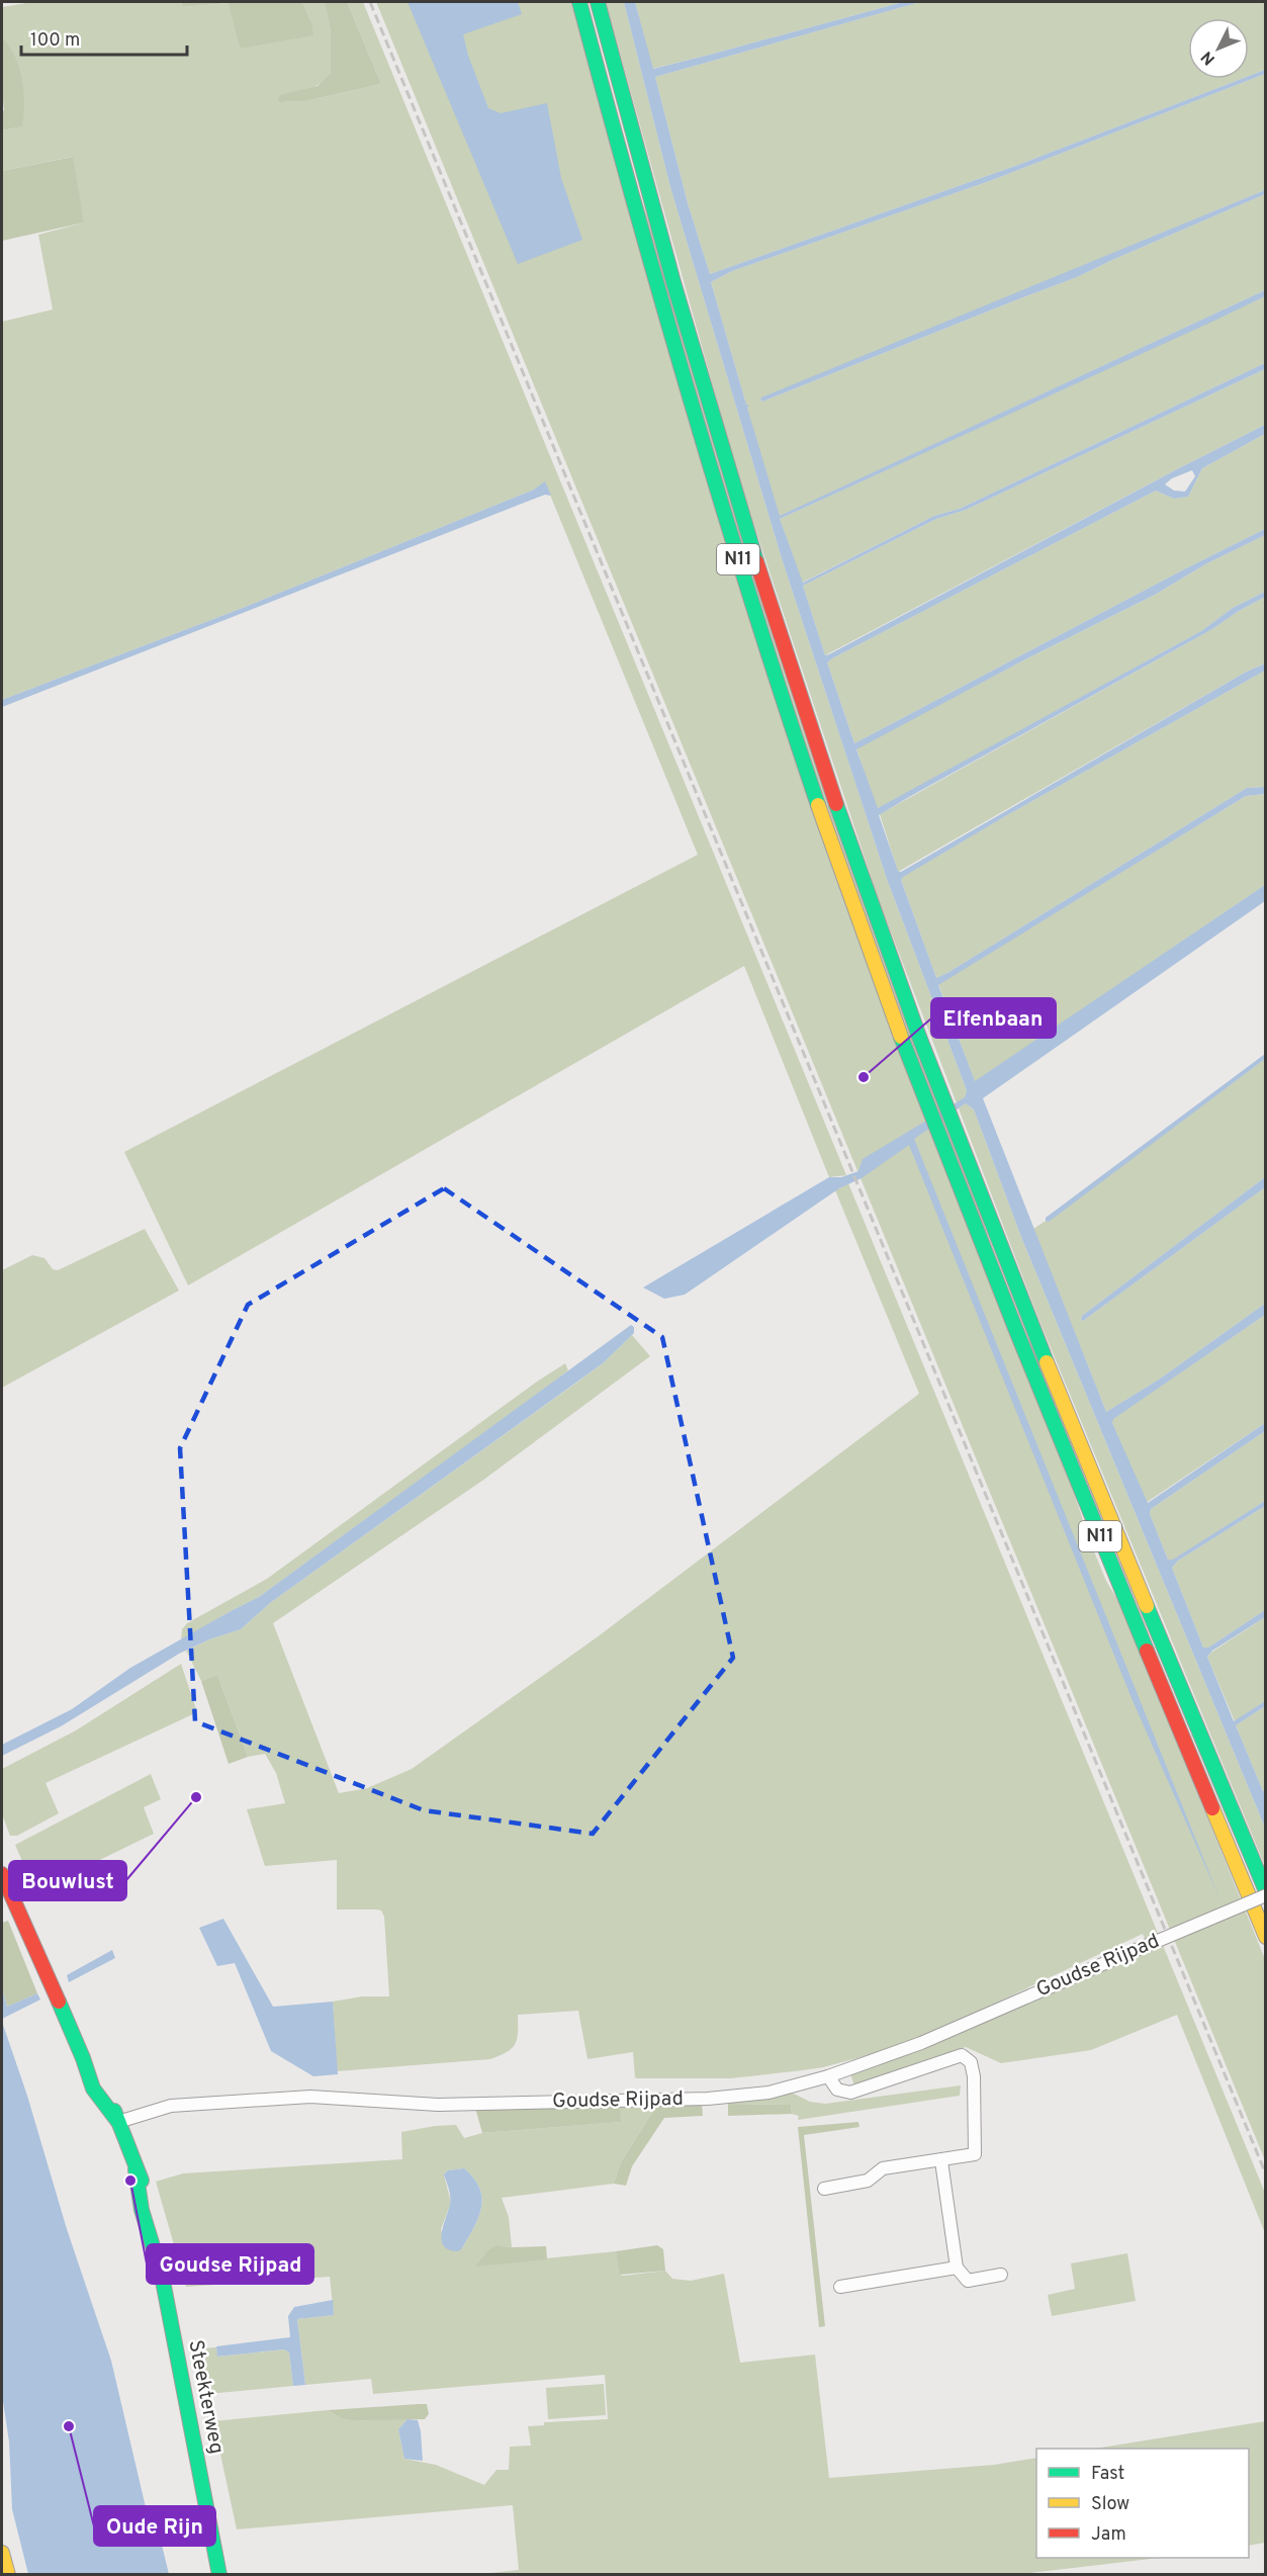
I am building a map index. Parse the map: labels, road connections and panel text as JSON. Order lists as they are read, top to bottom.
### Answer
{
  "streets": {
    "main road": ["N11", "Steekterweg"],
    "street": ["Goudse Rijpad"]
  },
  "crossings": [
    ["N11", "Goudse Rijpad"],
    ["Goudse Rijpad", "Steekterweg"]
  ],
  "places": [
    "Elfenbaan",
    "Bouwlust",
    "Goudse Rijpad",
    "Oude Rijn"
  ],
  "legend": ["Fast", "Slow", "Jam"],
  "scale_bar": "100 m",
  "north": "bottom left"
}
